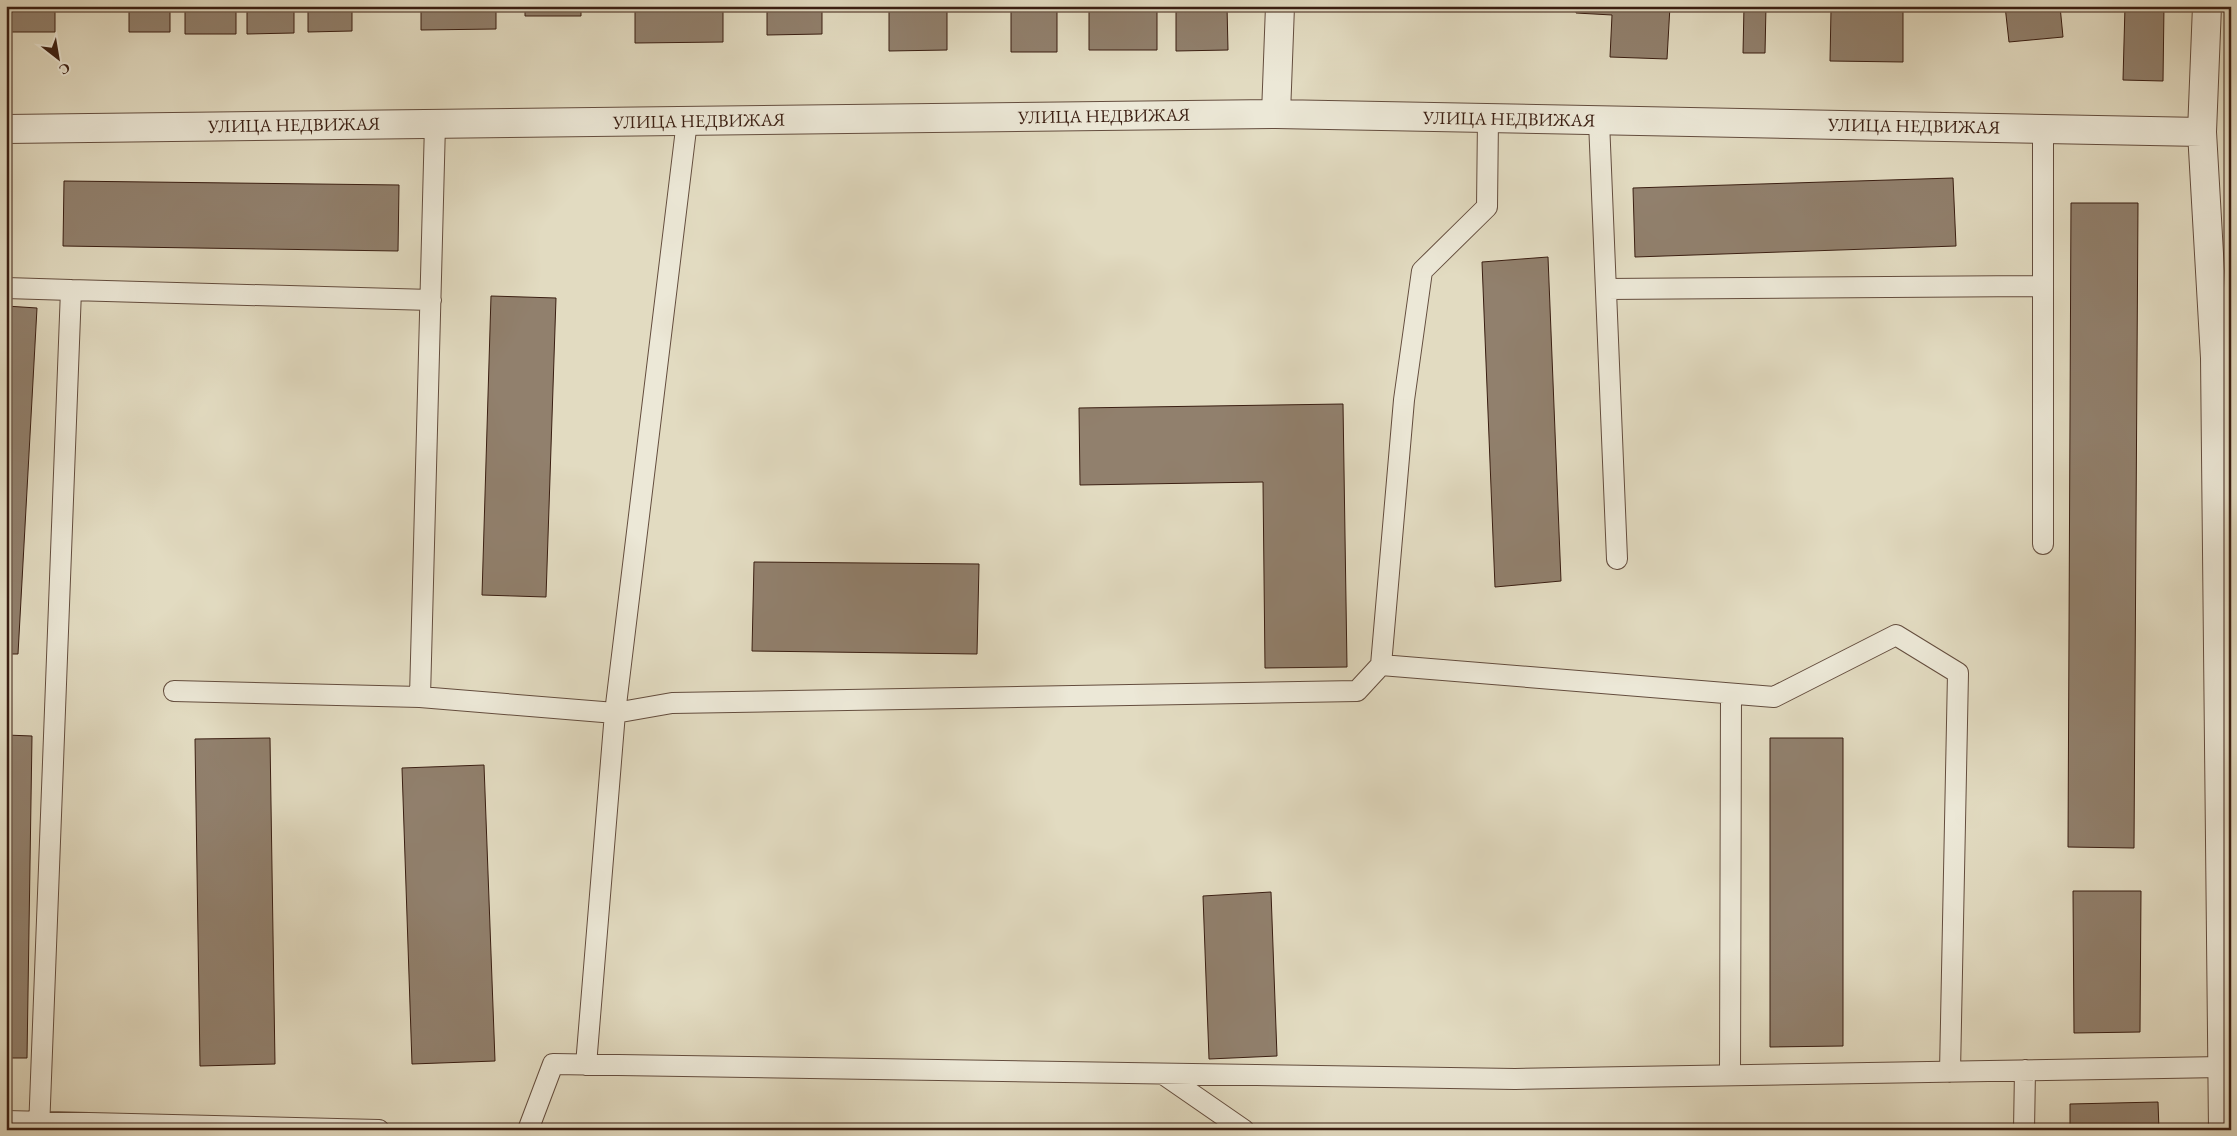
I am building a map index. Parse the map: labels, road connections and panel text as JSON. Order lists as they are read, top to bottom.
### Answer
{
  "streets": {
    "street": ["УЛИЦА НЕДВИЖАЯ"]
  },
  "north": "bottom right"
}
